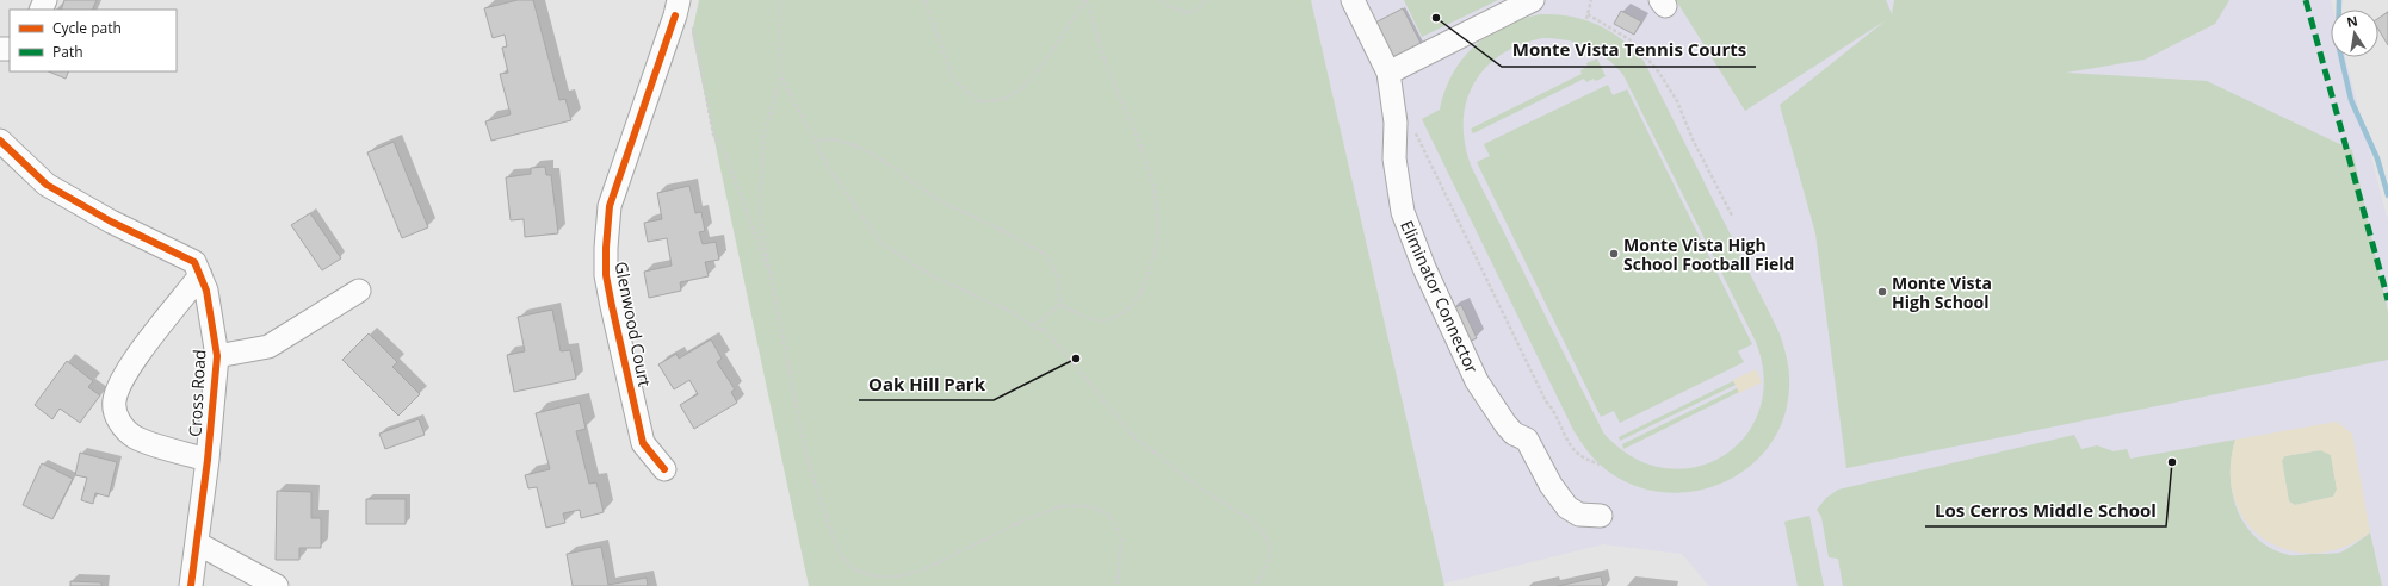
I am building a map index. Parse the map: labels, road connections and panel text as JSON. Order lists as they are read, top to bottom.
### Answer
{
  "streets": {
    "street": ["Eliminator Connector", "Glenwood Court", "Cross Road"]
  },
  "places": [
    "Monte Vista Tennis Courts",
    "Monte Vista High School Football Field",
    "Monte Vista High School",
    "Oak Hill Park",
    "Los Cerros Middle School"
  ],
  "legend": ["Cycle path", "Path"],
  "north": "top"
}
